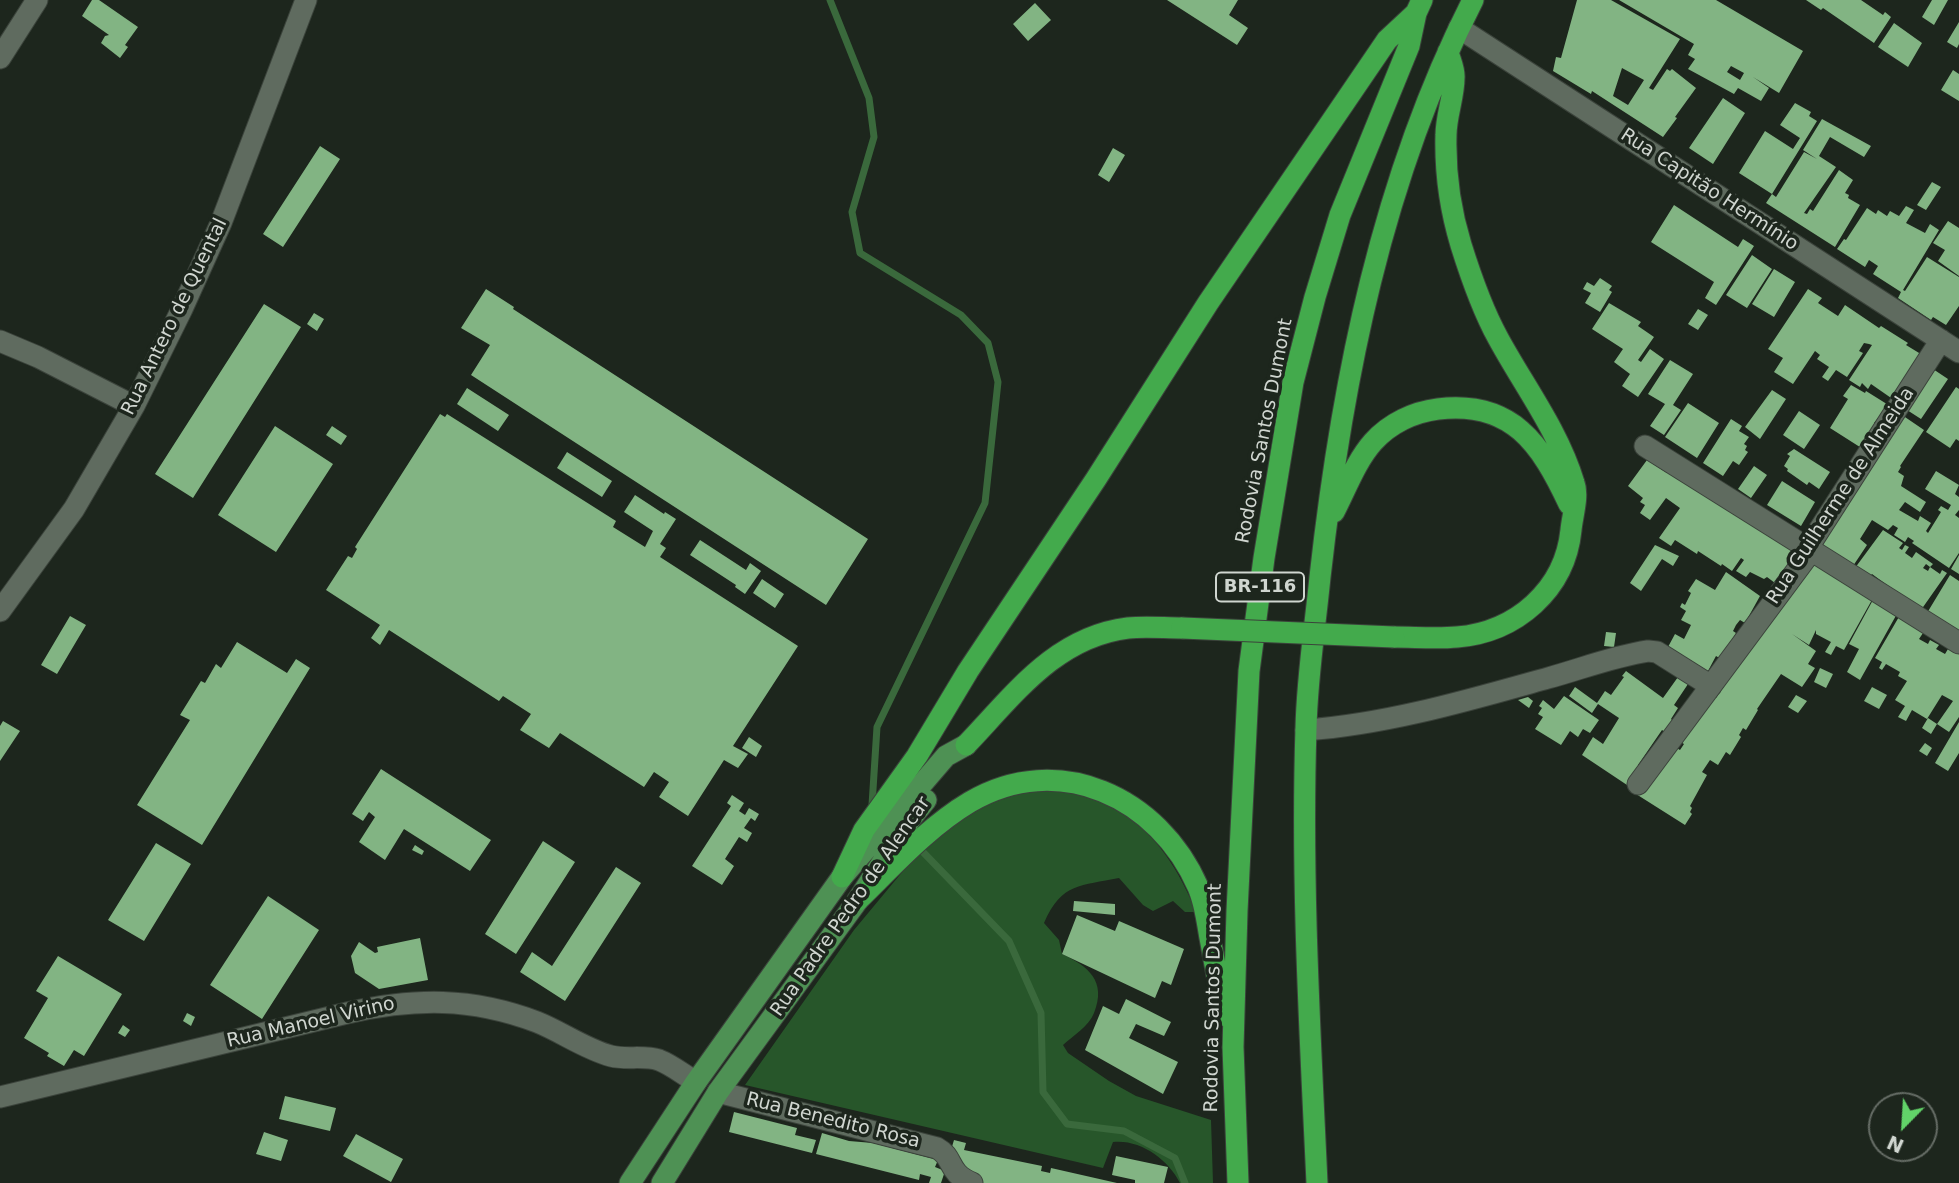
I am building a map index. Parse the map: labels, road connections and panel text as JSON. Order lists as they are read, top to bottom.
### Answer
{
  "streets": {
    "highway": ["Rodovia Santos Dumont", "BR-116"],
    "main road": ["Rua Padre Pedro de Alencar"],
    "street": [
      "Rua Capitão Hermínio",
      "Rua Antero de Quental",
      "Rua Guilherme de Almeida",
      "Rua Manoel Virino",
      "Rua Benedito Rosa"
    ]
  },
  "crossings": [
    ["Rua Capitão Hermínio", "Rua Guilherme de Almeida"],
    ["Rua Capitão Hermínio", "BR-116"],
    ["Rua Padre Pedro de Alencar", "Rua Manoel Virino"],
    ["Rua Padre Pedro de Alencar", "Rua Benedito Rosa"]
  ],
  "north": "bottom left"
}
